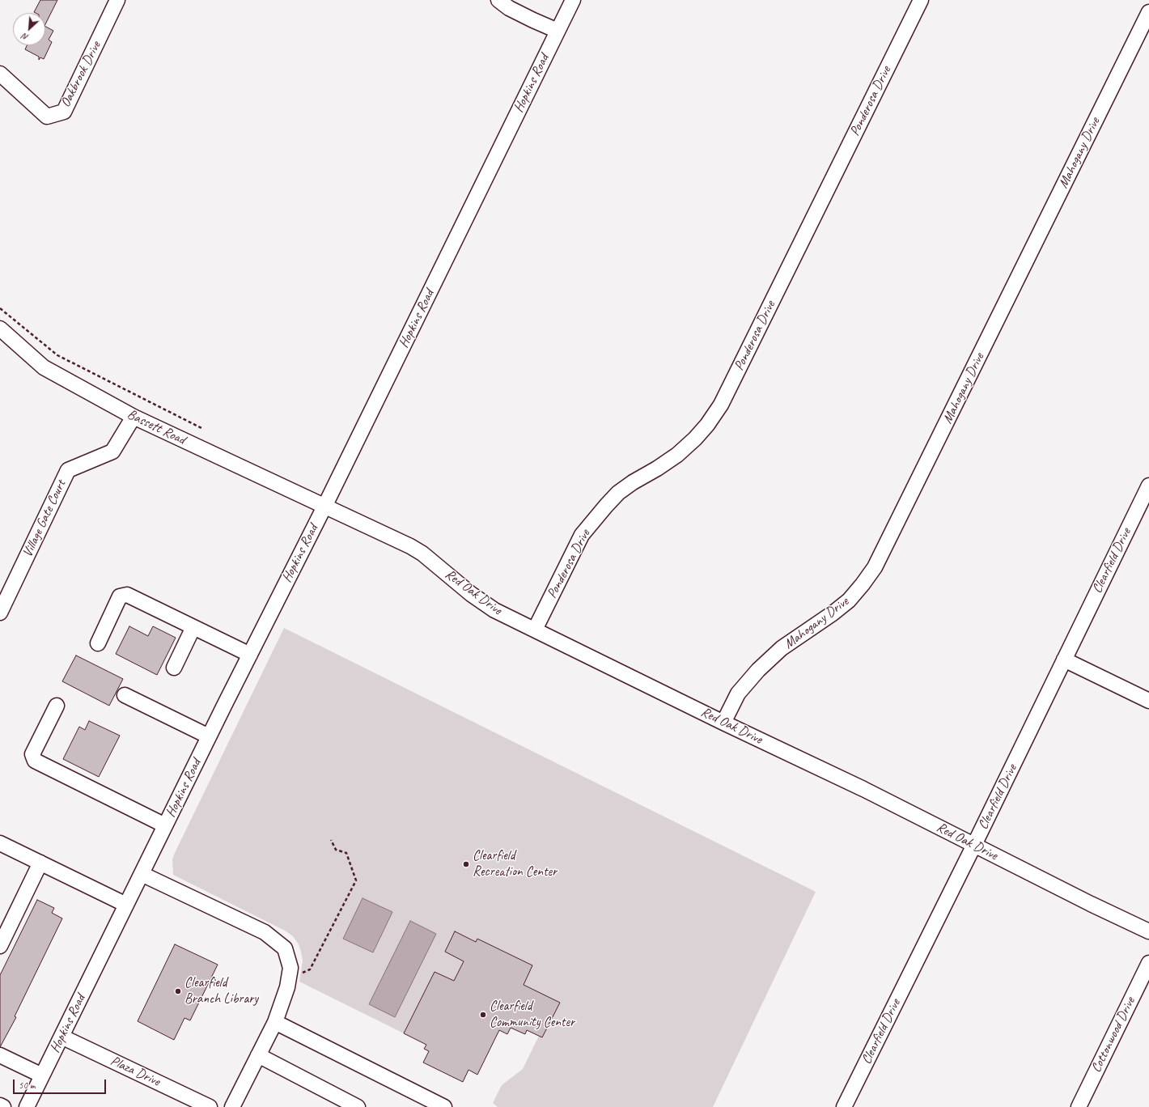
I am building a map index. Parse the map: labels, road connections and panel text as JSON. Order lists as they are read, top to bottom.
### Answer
{
  "streets": {
    "street": [
      "Oakbrook Drive",
      "Hopkins Road",
      "Ponderosa Drive",
      "Mahogany Drive",
      "Bassett Road",
      "Village Gate Court",
      "Clearfield Drive",
      "Red Oak Drive",
      "Cottonwood Drive",
      "Plaza Drive"
    ]
  },
  "crossings": [
    ["Hopkins Road", "Bassett Road"],
    ["Hopkins Road", "Red Oak Drive"],
    ["Hopkins Road", "Plaza Drive"],
    ["Ponderosa Drive", "Red Oak Drive"],
    ["Mahogany Drive", "Red Oak Drive"],
    ["Bassett Road", "Village Gate Court"],
    ["Bassett Road", "Red Oak Drive"],
    ["Clearfield Drive", "Red Oak Drive"]
  ],
  "places": ["Clearfield Recreation Center", "Clearfield Branch Library", "Clearfield Community Center"],
  "scale_bar": "50 m",
  "north": "bottom left"
}
